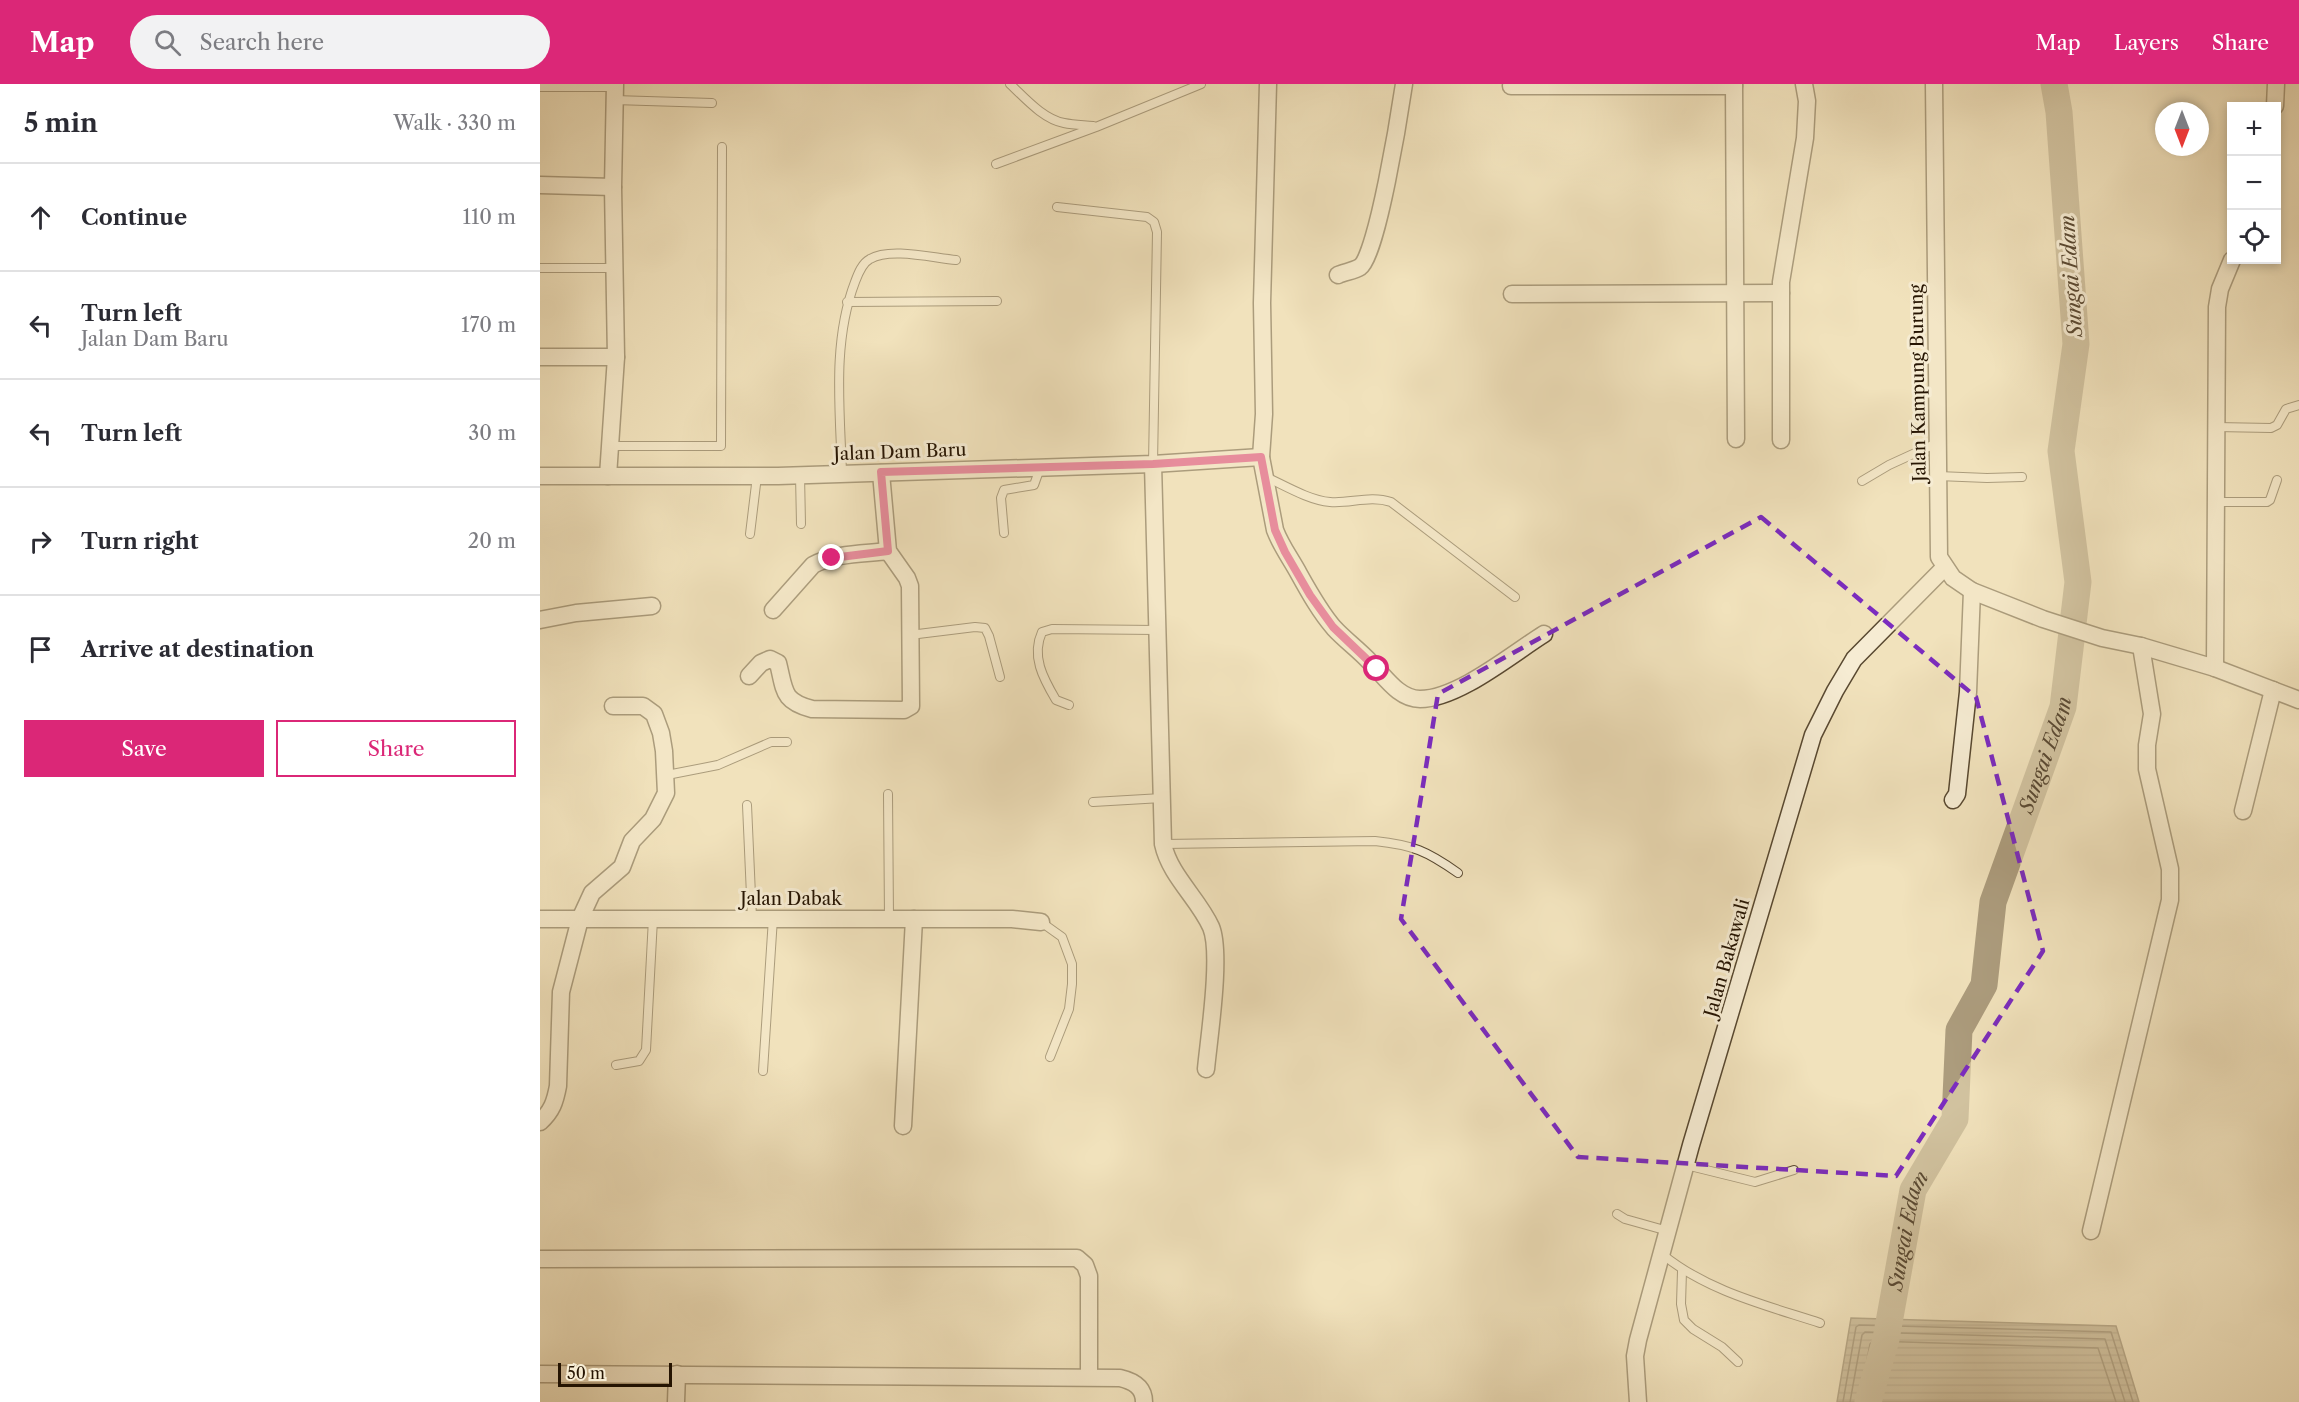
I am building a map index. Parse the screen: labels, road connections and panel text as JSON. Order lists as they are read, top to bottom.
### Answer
{
  "streets": {
    "street": [
      "Jalan Kampung Burung",
      "Jalan Dam Baru",
      "Jalan Dabak",
      "Jalan Bakawali"
    ]
  },
  "crossings": [
    ["Jalan Kampung Burung", "Jalan Bakawali"]
  ],
  "water": ["Sungai Edam"],
  "scale_bar": "50 m",
  "north": "bottom",
  "page": {
    "header": "Map",
    "search": "Search here",
    "nav": ["Map", "Layers", "Share"],
    "heading": ["5 min", "Walk · 330 m"],
    "map_buttons": ["+", "−"],
    "list": [
      ["Continue", "110 m"],
      ["Turn left", "Jalan Dam Baru", "170 m"],
      ["Turn left", "30 m"],
      ["Turn right", "20 m"],
      "Arrive at destination"
    ],
    "buttons": ["Save", "Share"],
    "scale": "50 m"
  }
}
